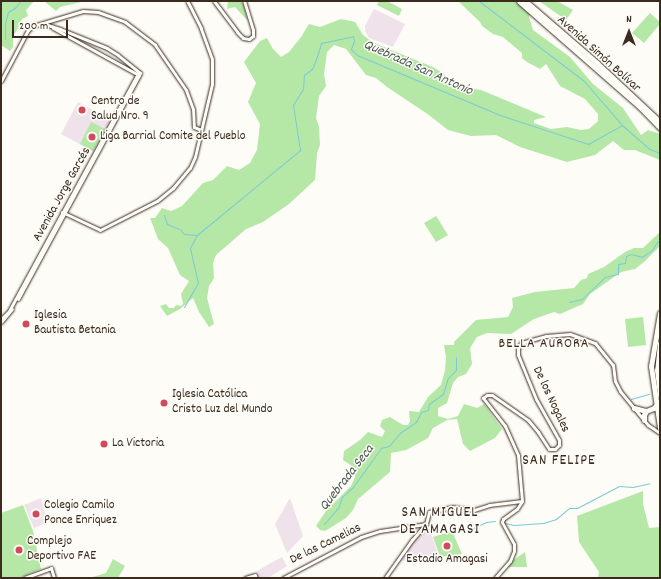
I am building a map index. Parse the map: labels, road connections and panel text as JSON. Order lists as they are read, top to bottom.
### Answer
{
  "streets": {
    "highway": ["Avenida Simón Bolívar"],
    "street": ["Avenida Jorge Garcés", "De los Nogales", "De las Camelias"]
  },
  "districts": ["BELLA AURORA", "SAN FELIPE", "SAN MIGUEL DE AMAGASI"],
  "water": ["Quebrada San Antonio", "Quebrada Seca"],
  "places": [
    "Centro de Salud Nro. 9",
    "Liga Barrial Comite del Pueblo",
    "Iglesia Bautista Betania",
    "Iglesia Católica Cristo Luz del Mundo",
    "La Victoria",
    "Colegio Camilo Ponce Enriquez",
    "Estadio Amagasi",
    "Complejo Deportivo FAE"
  ],
  "scale_bar": "200 m",
  "north": "top"
}
